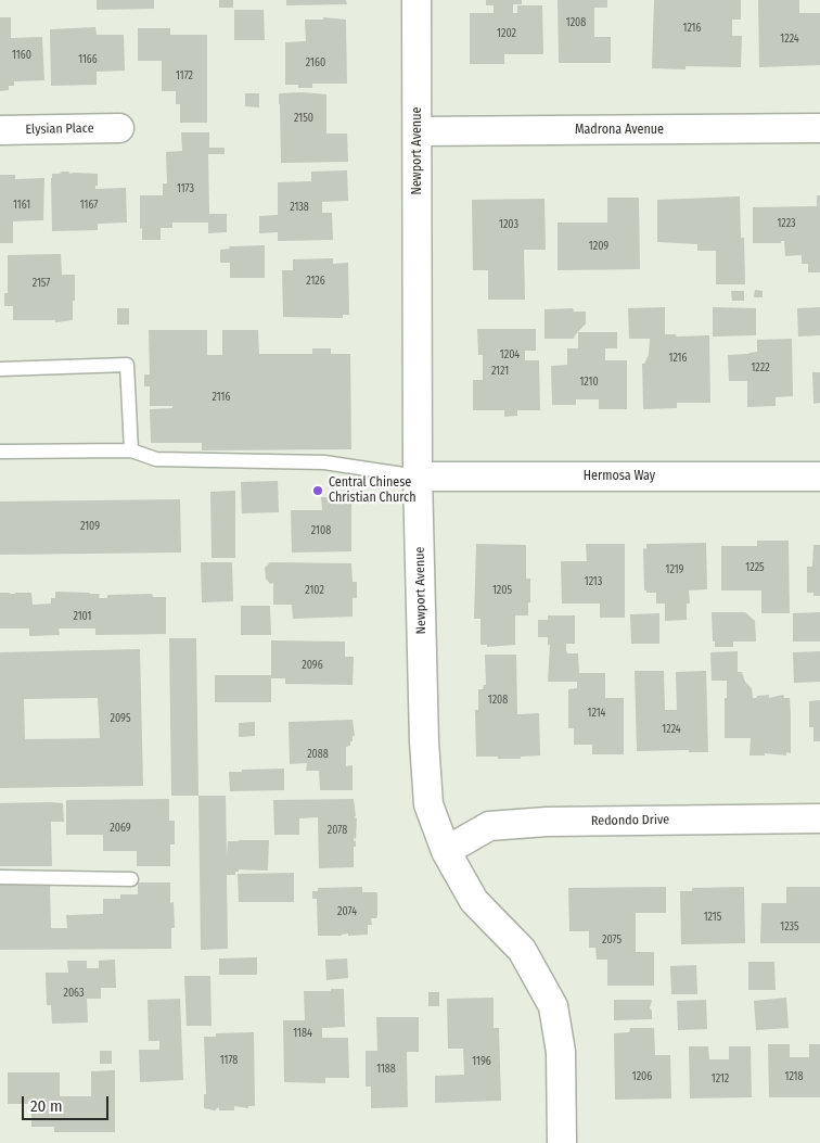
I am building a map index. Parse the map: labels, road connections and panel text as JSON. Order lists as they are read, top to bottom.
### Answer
{
  "streets": {
    "street": [
      "Elysian Place",
      "Madrona Avenue",
      "Newport Avenue",
      "Hermosa Way",
      "Redondo Drive"
    ]
  },
  "crossings": [
    ["Madrona Avenue", "Newport Avenue"],
    ["Newport Avenue", "Hermosa Way"],
    ["Newport Avenue", "Redondo Drive"]
  ],
  "places": ["Central Chinese Christian Church"],
  "house_numbers": [
    "1208",
    "1216",
    "1202",
    "1224",
    "1160",
    "1166",
    "2160",
    "1172",
    "2150",
    "1173",
    "1161",
    "1167",
    "2138",
    "1223",
    "1203",
    "1209",
    "2126",
    "2157",
    "1204",
    "1216",
    "1222",
    "2121",
    "1210",
    "2116",
    "2109",
    "2108",
    "1225",
    "1219",
    "1213",
    "2102",
    "1205",
    "2101",
    "2096",
    "1208",
    "1214",
    "2095",
    "1224",
    "2088",
    "2069",
    "2078",
    "2074",
    "1215",
    "1235",
    "2075",
    "2063",
    "1184",
    "1178",
    "1196",
    "1188",
    "1206",
    "1218",
    "1212"
  ],
  "scale_bar": "20 m"
}
